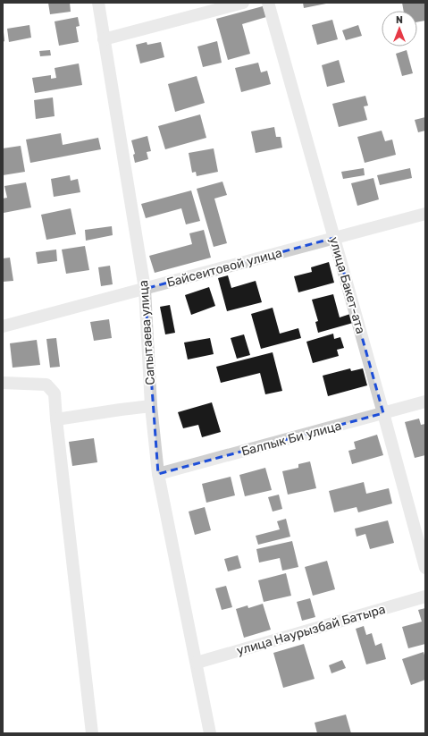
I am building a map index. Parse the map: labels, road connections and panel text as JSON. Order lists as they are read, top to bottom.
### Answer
{
  "streets": {
    "street": [
      "Байсеитовой улица",
      "улица Бакет-ата",
      "Сапытаева улица",
      "Балпык Би улица",
      "улица Наурызбай Батыра"
    ]
  },
  "crossings": [
    ["Байсеитовой улица", "улица Бакет-ата"],
    ["Байсеитовой улица", "Сапытаева улица"],
    ["улица Бакет-ата", "Балпык Би улица"],
    ["Сапытаева улица", "Балпык Би улица"],
    ["Сапытаева улица", "улица Наурызбай Батыра"]
  ],
  "north": "top"
}
